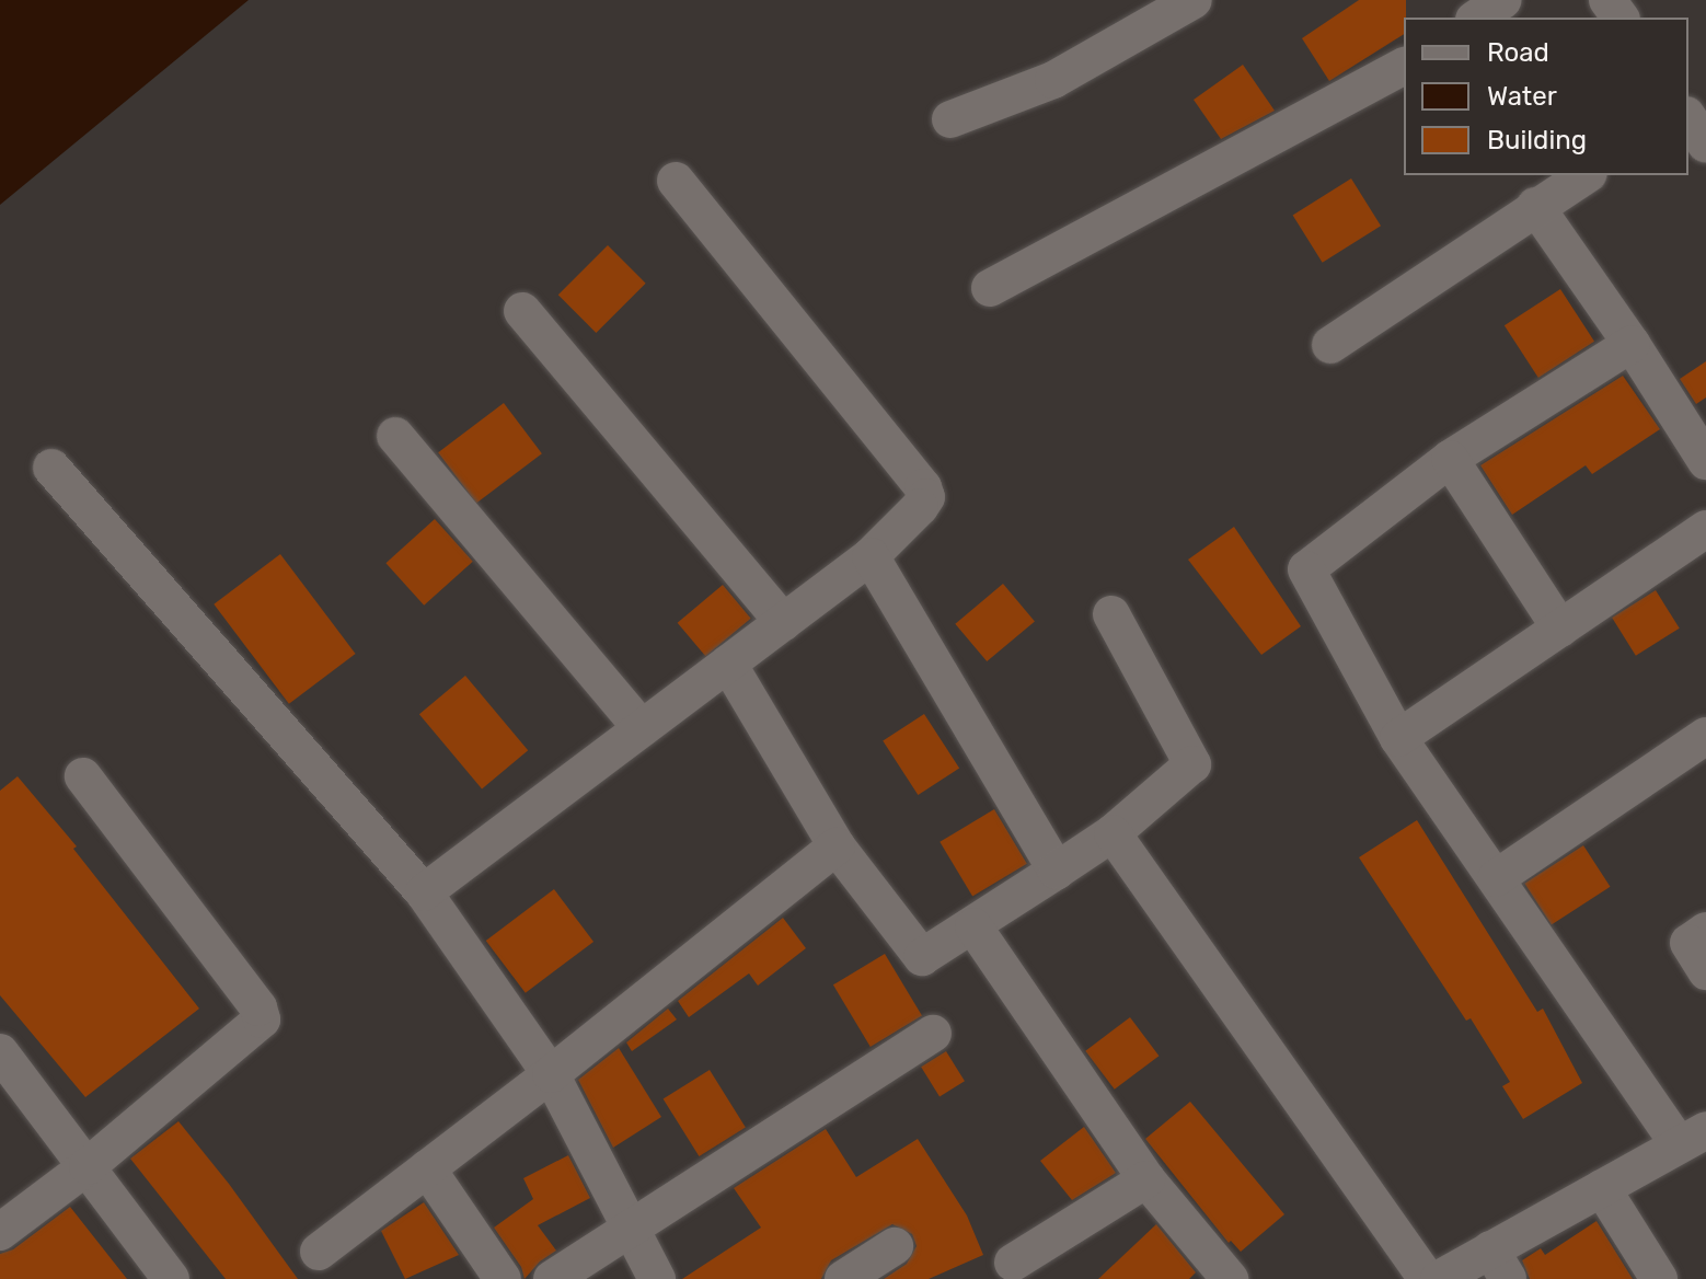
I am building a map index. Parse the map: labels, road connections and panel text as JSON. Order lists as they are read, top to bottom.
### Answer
{
  "legend": ["Road", "Water", "Building"]
}
